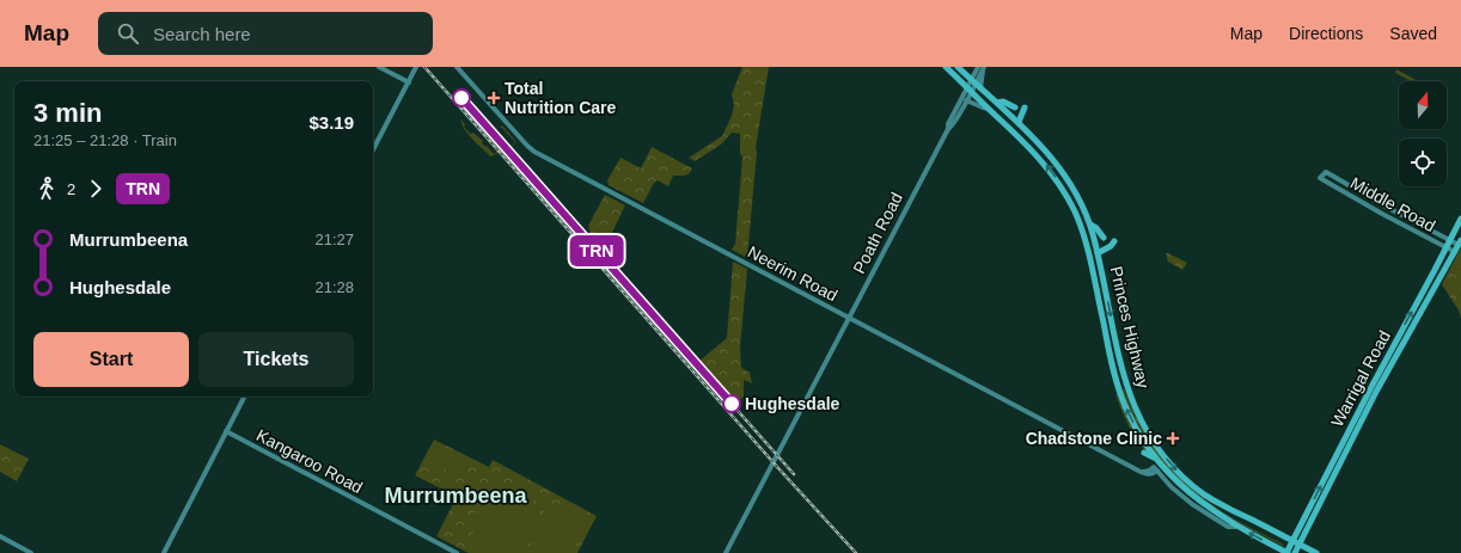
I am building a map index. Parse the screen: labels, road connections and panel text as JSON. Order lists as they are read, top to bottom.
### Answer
{
  "streets": {
    "highway": ["Princes Highway", "Warrigal Road"],
    "street": [
      "Middle Road",
      "Poath Road",
      "Neerim Road",
      "Kangaroo Road"
    ]
  },
  "crossings": [
    ["Middle Road", "Warrigal Road"],
    ["Poath Road", "Neerim Road"],
    ["Poath Road", "Princes Highway"],
    ["Neerim Road", "Princes Highway"],
    ["Princes Highway", "Warrigal Road"]
  ],
  "districts": ["Murrumbeena"],
  "places": {
    "health": ["Total Nutrition Care", "Chadstone Clinic"],
    "other": ["Hughesdale"]
  },
  "north": "top",
  "page": {
    "header": "Map",
    "search": "Search here",
    "nav": ["Map", "Directions", "Saved"],
    "on_map": "TRN",
    "heading": ["3 min", "21:25 – 21:28 · Train", "$3.19"],
    "legs": ["2", "TRN"],
    "list": [
      {
        "name": "Murrumbeena",
        "value": "21:27"
      },
      {
        "name": "Hughesdale",
        "value": "21:28"
      }
    ],
    "buttons": ["Start", "Tickets"]
  }
}
